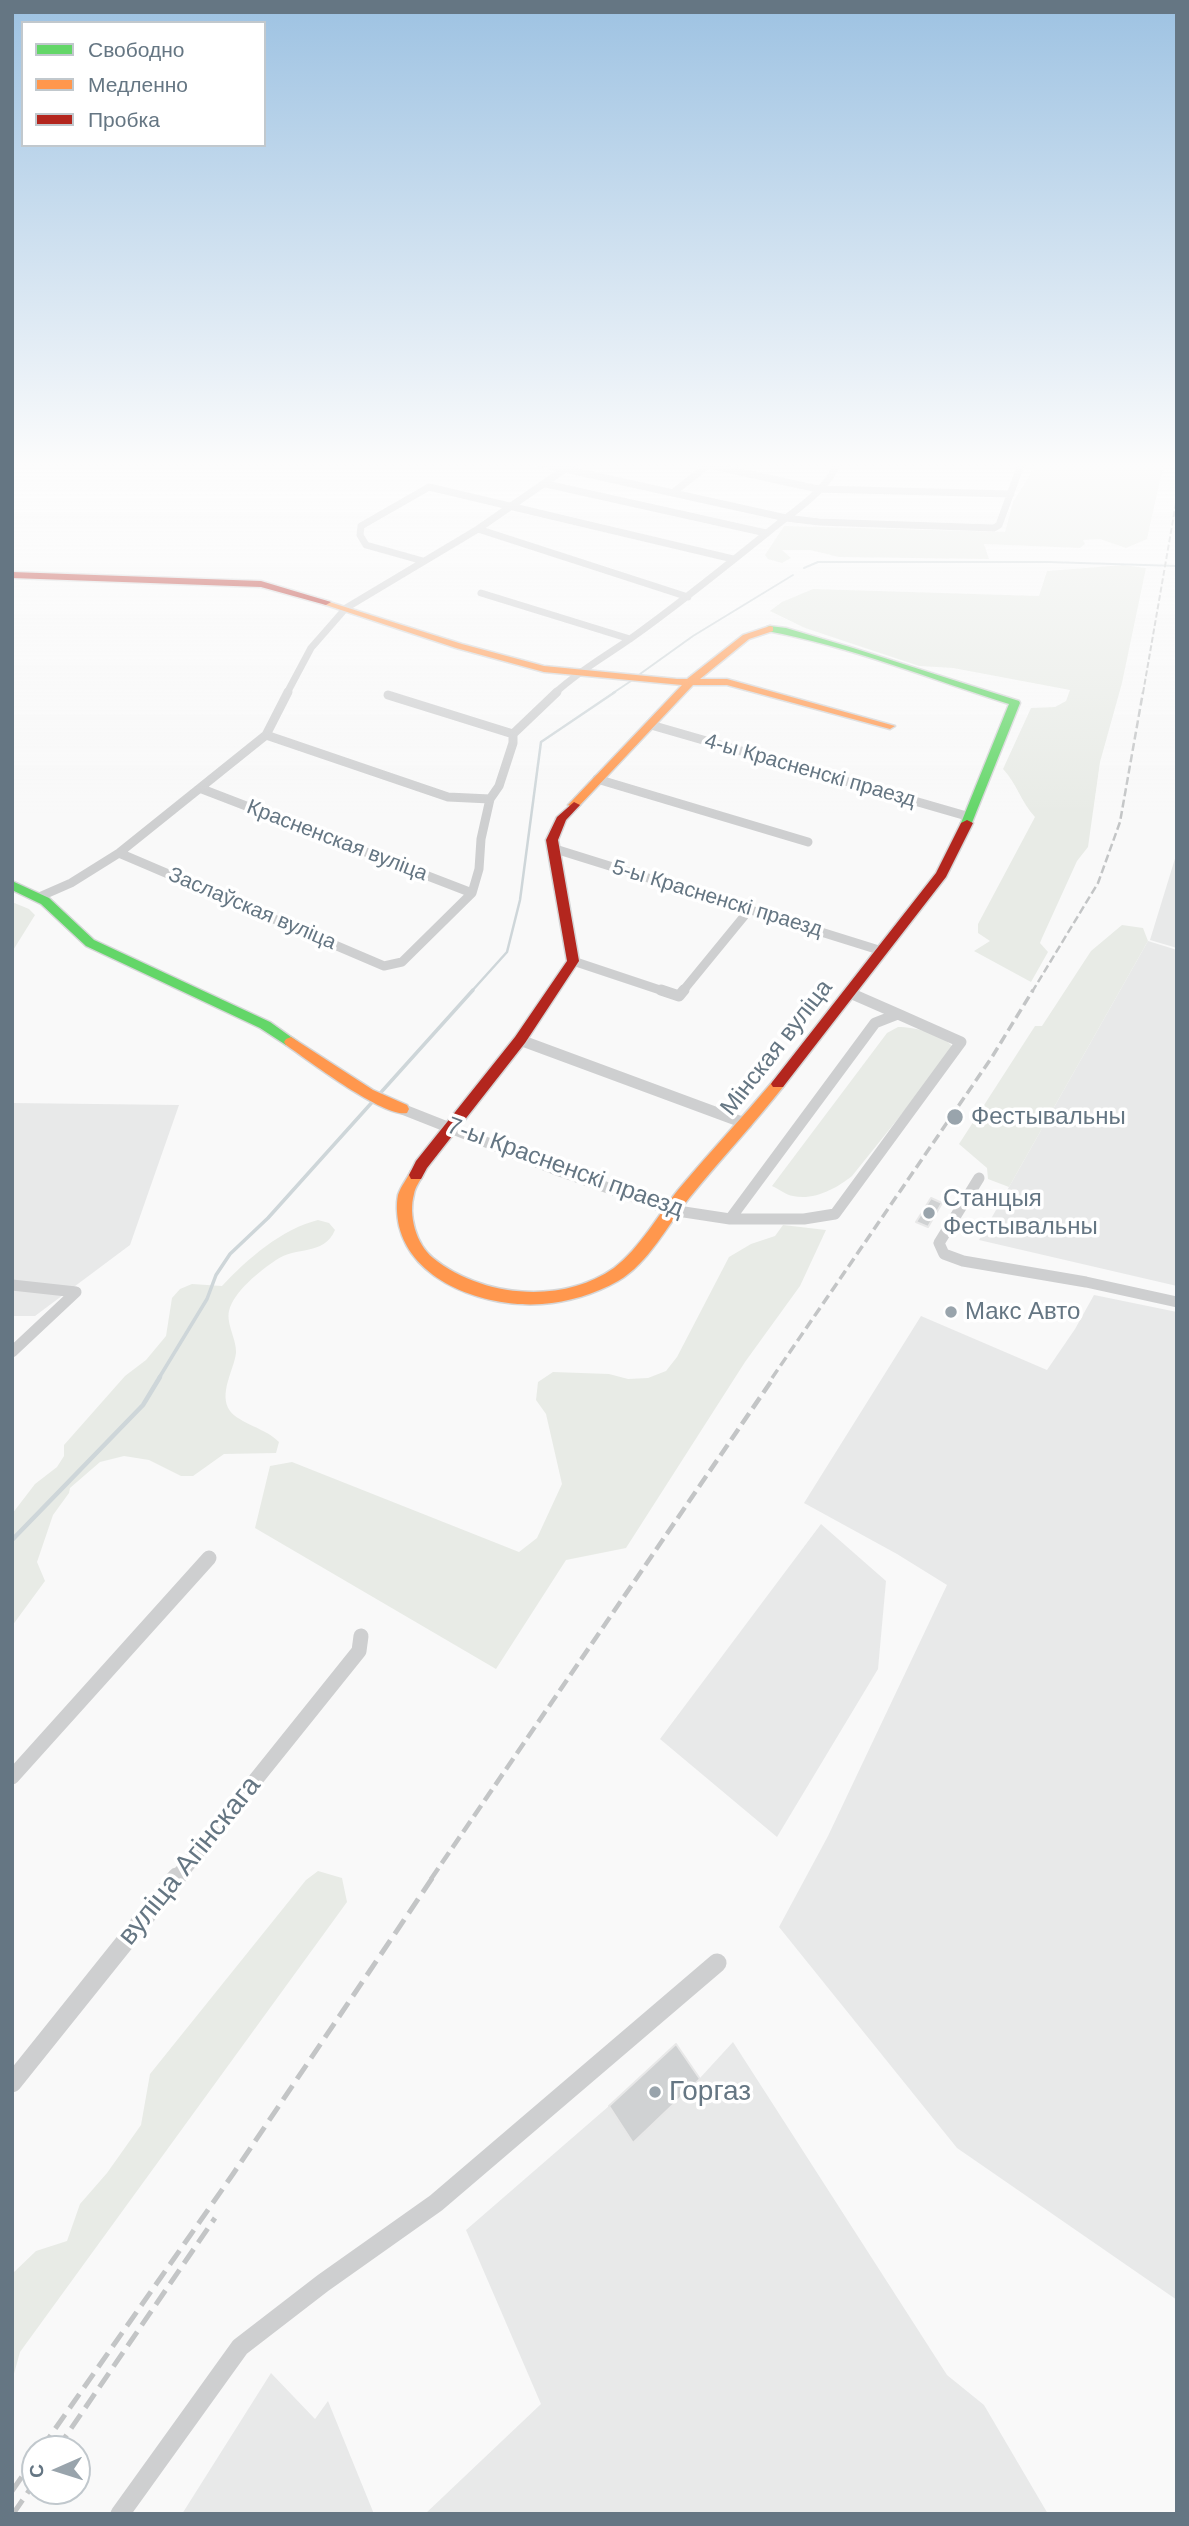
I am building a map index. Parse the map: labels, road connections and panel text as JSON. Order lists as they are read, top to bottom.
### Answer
{
  "streets": {
    "street": [
      "4-ы Красненскі праезд",
      "Красненская вуліца",
      "5-ы Красненскі праезд",
      "Заслаўская вуліца",
      "Мінская вуліца",
      "7-ы Красненскі праезд",
      "вуліца Агінскага"
    ]
  },
  "crossings": [
    ["4-ы Красненскі праезд", "Мінская вуліца"],
    ["5-ы Красненскі праезд", "Мінская вуліца"],
    ["Мінская вуліца", "7-ы Красненскі праезд"]
  ],
  "places": [
    "Фестывальны",
    "Станцыя Фестывальны",
    "Макс Авто",
    "Горгаз"
  ],
  "legend": ["Свободно", "Медленно", "Пробка"],
  "north": "left"
}
